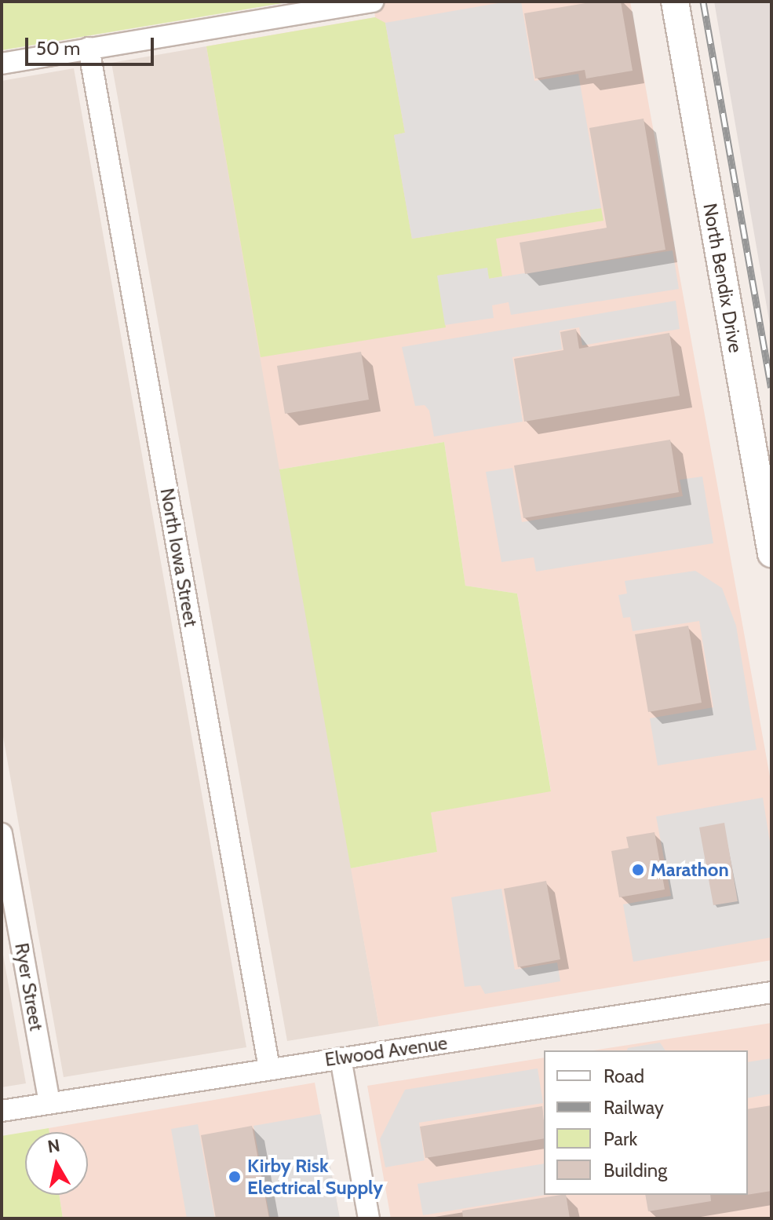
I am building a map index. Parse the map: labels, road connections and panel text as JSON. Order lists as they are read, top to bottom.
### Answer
{
  "streets": {
    "street": [
      "North Bendix Drive",
      "North Iowa Street",
      "Ryer Street",
      "Elwood Avenue"
    ]
  },
  "crossings": [
    ["North Iowa Street", "Elwood Avenue"],
    ["Ryer Street", "Elwood Avenue"]
  ],
  "places": ["Marathon", "Kirby Risk Electrical Supply"],
  "legend": [
    "Road",
    "Railway",
    "Park",
    "Building"
  ],
  "scale_bar": "50 m",
  "north": "top"
}
